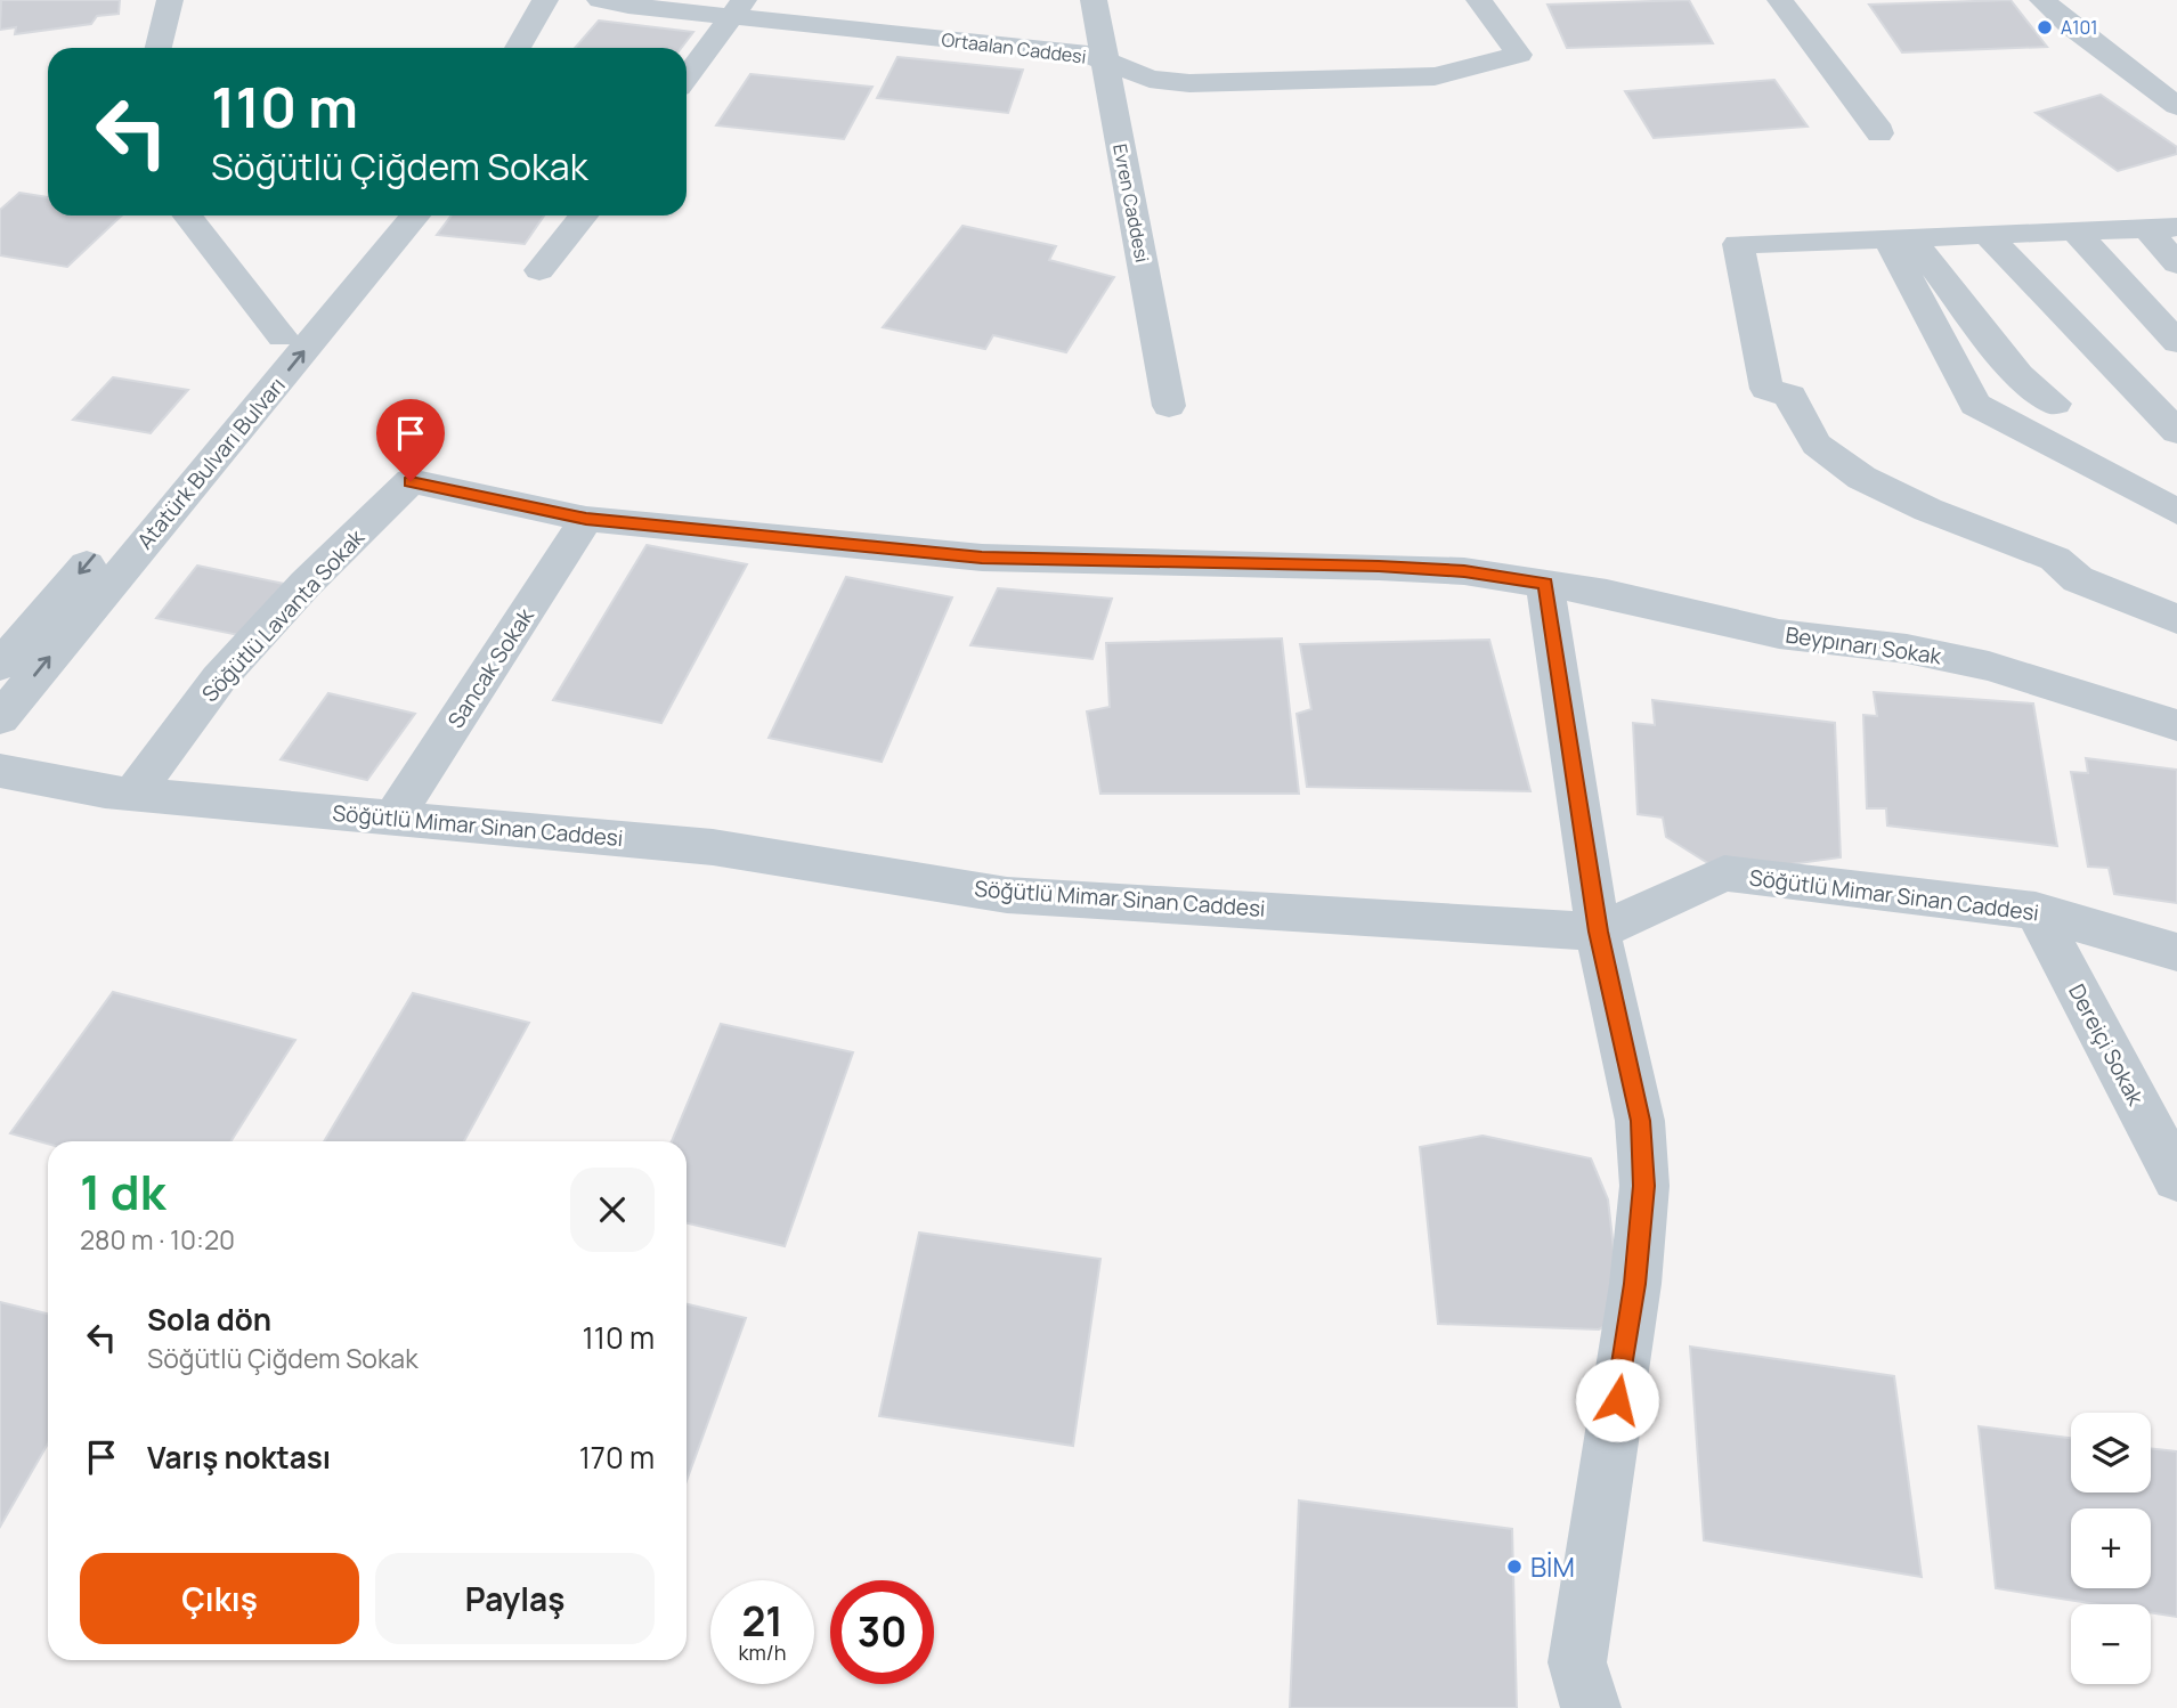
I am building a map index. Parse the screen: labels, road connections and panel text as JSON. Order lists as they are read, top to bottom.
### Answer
{
  "streets": {
    "street": [
      "Ortaalan Caddesi",
      "Evren Caddesi",
      "Atatürk Bulvarı Bulvarı",
      "Söğütlü Lavanta Sokak",
      "Beypınarı Sokak",
      "Sancak Sokak",
      "Söğütlü Mimar Sinan Caddesi",
      "Dereiçi Sokak"
    ]
  },
  "crossings": [
    ["Ortaalan Caddesi", "Evren Caddesi"],
    ["Söğütlü Lavanta Sokak", "Beypınarı Sokak"],
    ["Söğütlü Lavanta Sokak", "Söğütlü Mimar Sinan Caddesi"],
    ["Beypınarı Sokak", "Sancak Sokak"],
    ["Sancak Sokak", "Söğütlü Mimar Sinan Caddesi"],
    ["Söğütlü Mimar Sinan Caddesi", "Dereiçi Sokak"]
  ],
  "places": ["A101", "BİM"],
  "page": {
    "turn": ["110 m", "Söğütlü Çiğdem Sokak"],
    "heading": ["1 dk", "280 m · 10:20"],
    "list": [
      {
        "name": "Sola dön",
        "note": "Söğütlü Çiğdem Sokak",
        "value": "110 m"
      },
      {
        "name": "Varış noktası",
        "value": "170 m"
      }
    ],
    "map_buttons": ["+", "−"],
    "buttons": ["Çıkış", "Paylaş"],
    "speed": "21 km/h",
    "limit": "30"
  }
}
